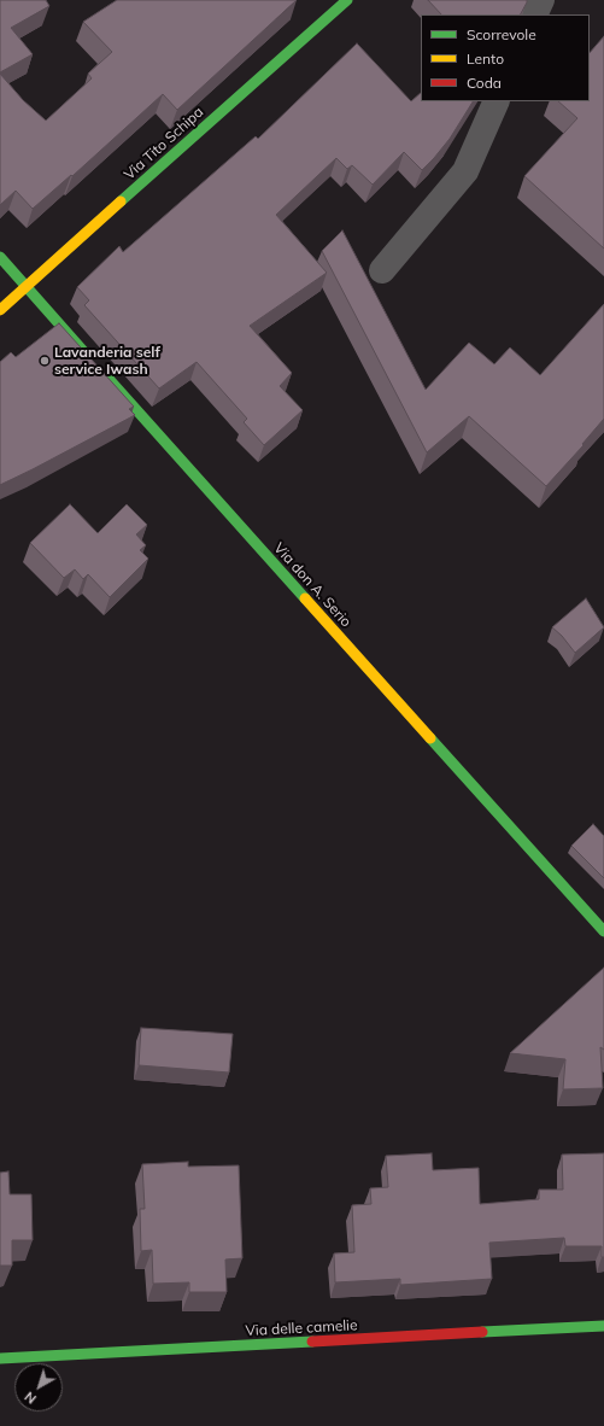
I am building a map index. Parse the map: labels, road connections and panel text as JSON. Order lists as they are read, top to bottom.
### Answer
{
  "streets": {
    "street": ["Via Tito Schipa", "Via don A. Serio", "Via delle camelie"]
  },
  "places": ["Lavanderia self service Iwash"],
  "legend": ["Scorrevole", "Lento", "Coda"],
  "north": "bottom left"
}
